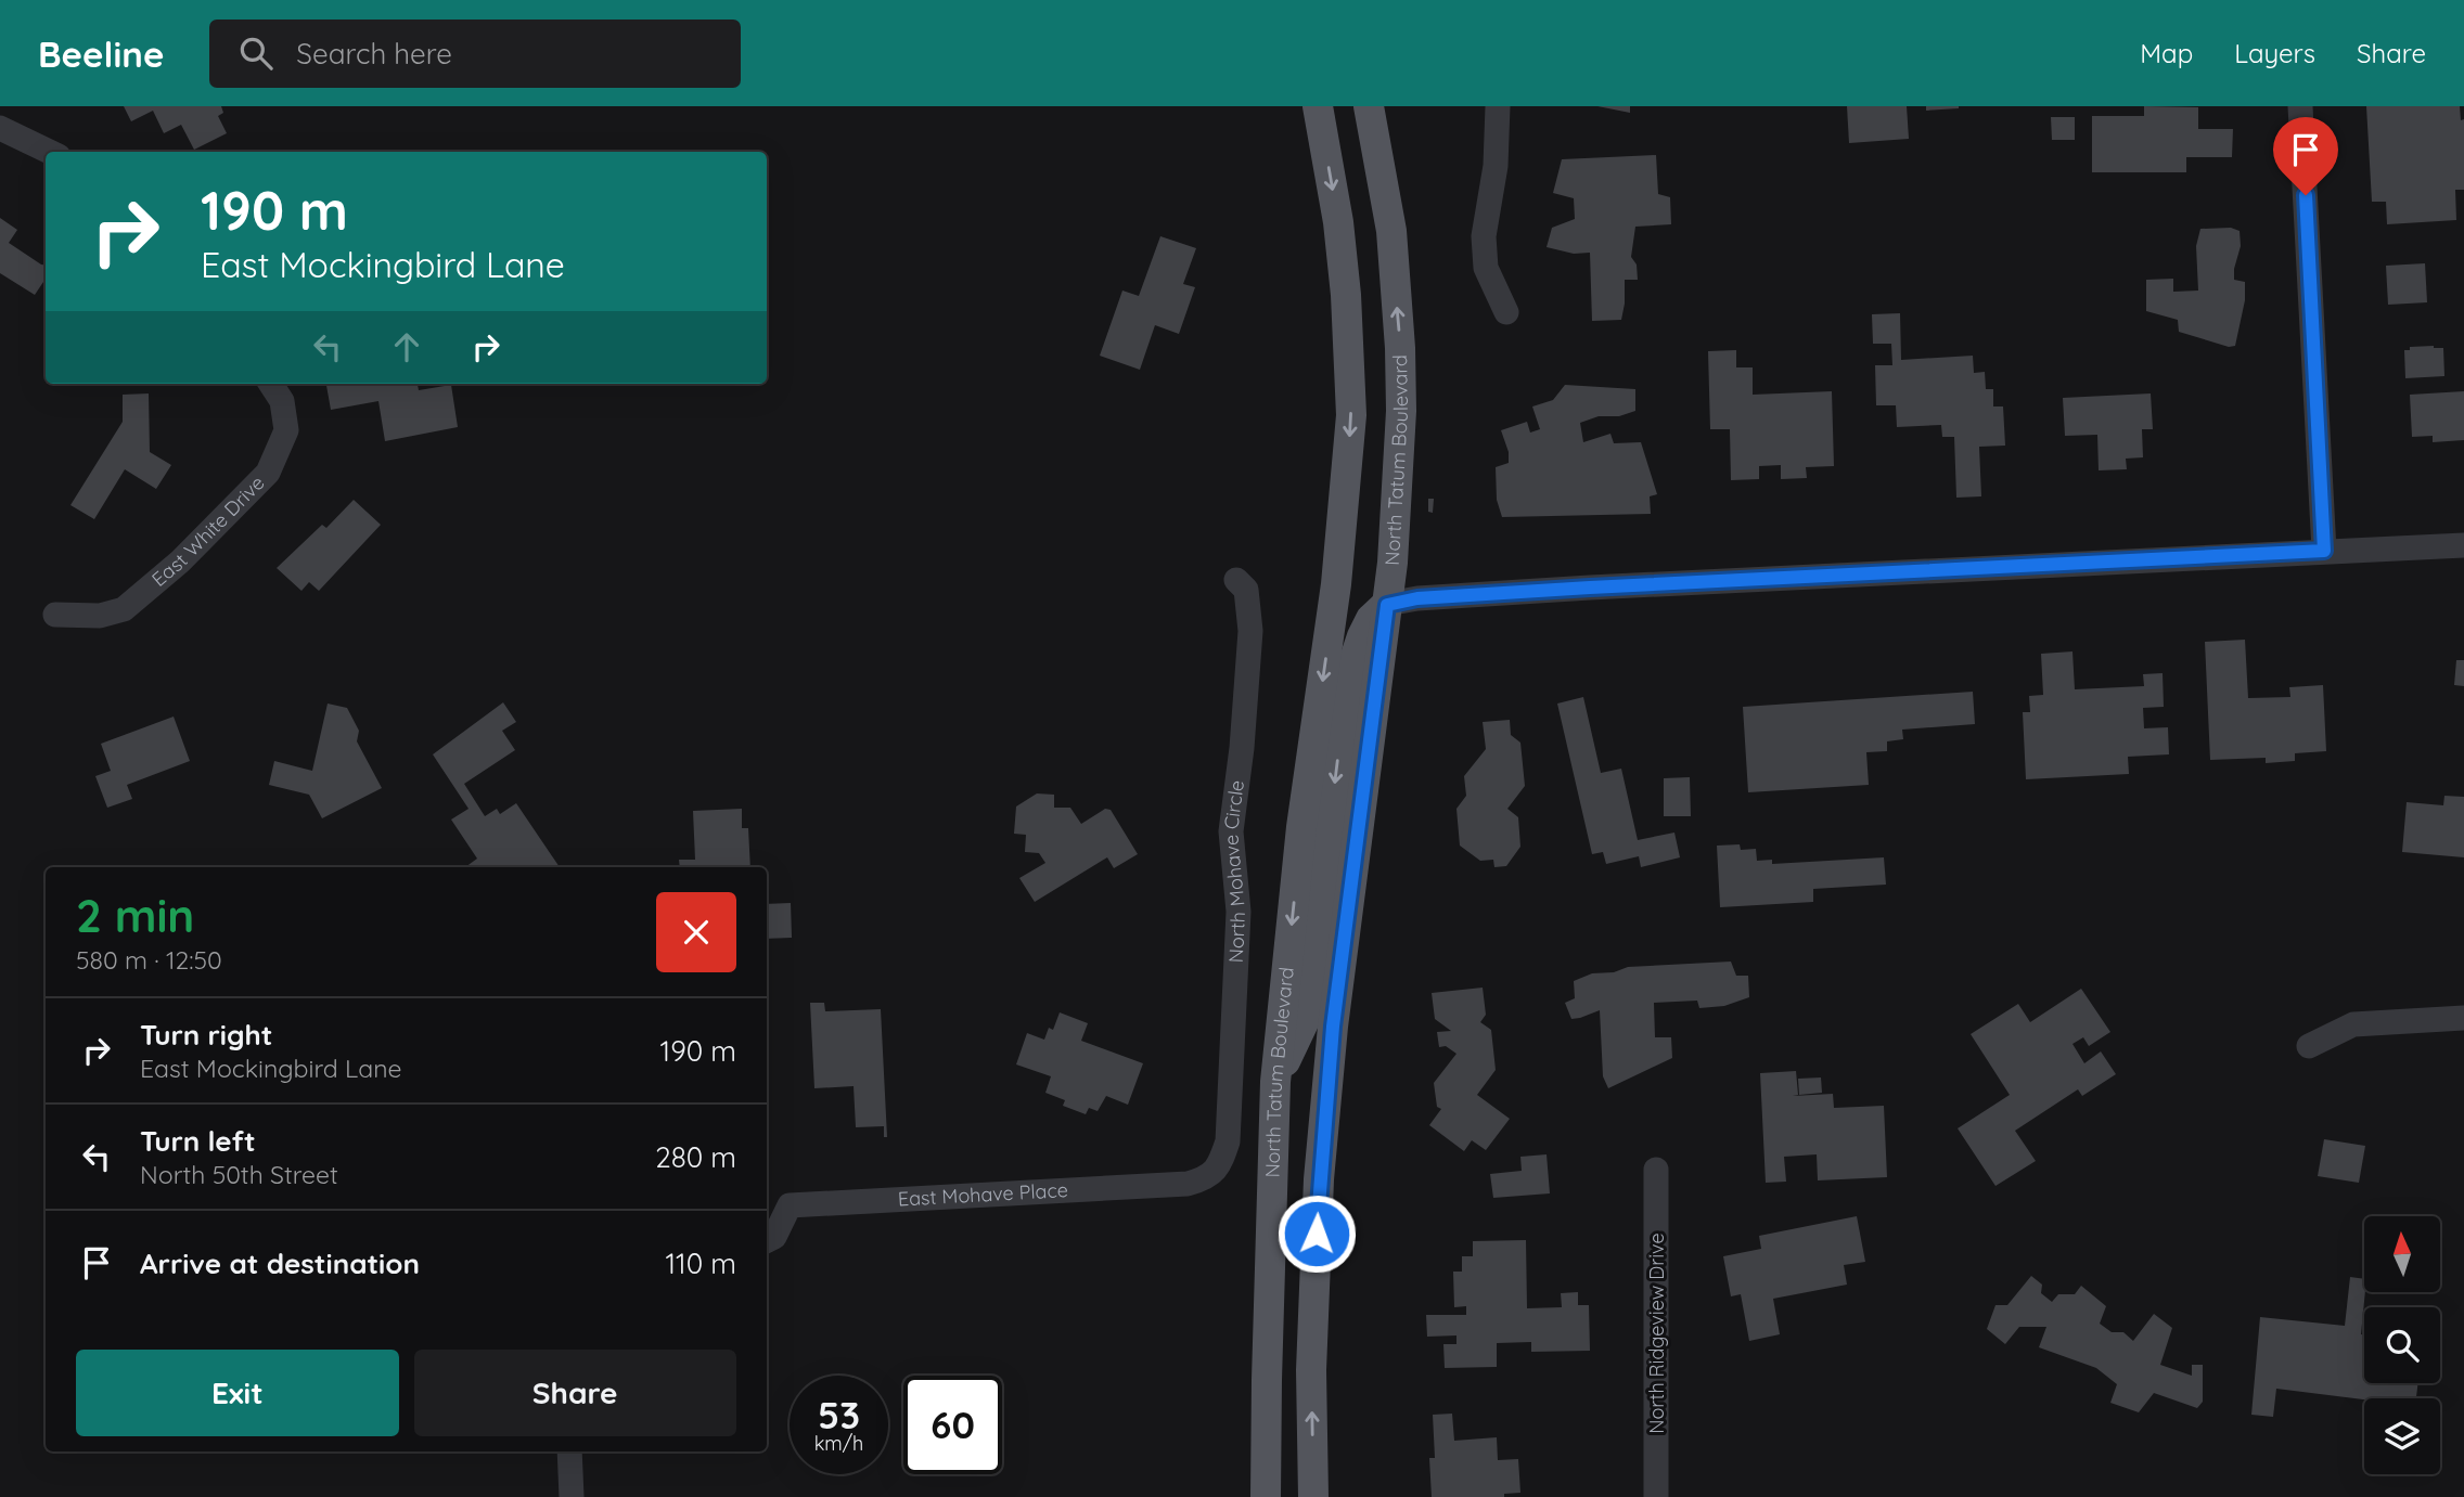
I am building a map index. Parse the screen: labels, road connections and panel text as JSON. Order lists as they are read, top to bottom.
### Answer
{
  "streets": {
    "main road": ["North Tatum Boulevard"],
    "street": [
      "East White Drive",
      "North Mohave Circle",
      "East Mohave Place",
      "North Ridgeview Drive"
    ]
  },
  "crossings": [
    ["North Mohave Circle", "East Mohave Place"]
  ],
  "north": "top",
  "page": {
    "header": "Beeline",
    "search": "Search here",
    "nav": ["Map", "Layers", "Share"],
    "turn": ["190 m", "East Mockingbird Lane"],
    "heading": ["2 min", "580 m · 12:50"],
    "list": [
      {
        "name": "Turn right",
        "note": "East Mockingbird Lane",
        "value": "190 m"
      },
      {
        "name": "Turn left",
        "note": "North 50th Street",
        "value": "280 m"
      },
      {
        "name": "Arrive at destination",
        "value": "110 m"
      }
    ],
    "buttons": ["Exit", "Share"],
    "speed": "53 km/h",
    "limit": "60"
  }
}
